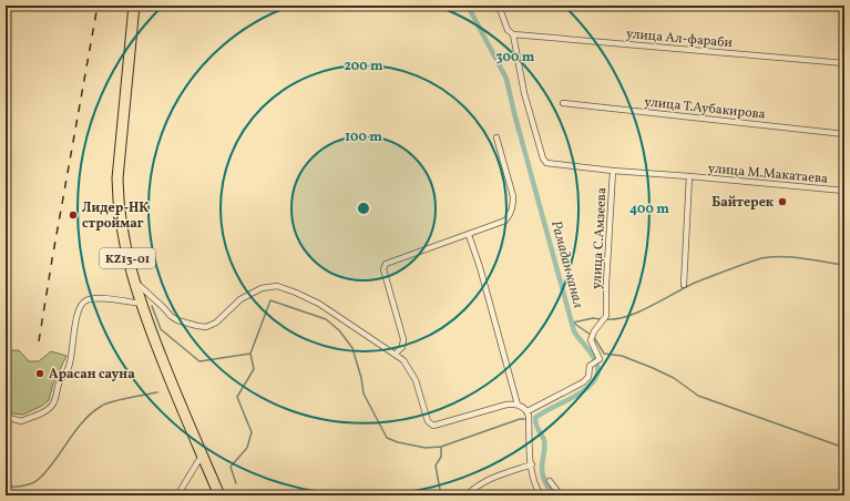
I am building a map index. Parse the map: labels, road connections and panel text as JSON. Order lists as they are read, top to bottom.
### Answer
{
  "streets": {
    "highway": ["KZ13-01"],
    "street": [
      "улица Ал-фараби",
      "улица Т.Аубакирова",
      "улица М.Макатаева",
      "улица С.Амзеева"
    ]
  },
  "crossings": [
    ["улица Ал-фараби", "улица С.Амзеева"],
    ["улица М.Макатаева", "улица С.Амзеева"]
  ],
  "water": ["Рамадан канал"],
  "places": ["Байтерек", "Лидер-НК строймаг", "Арасан сауна"],
  "rings": [
    "300 m",
    "200 m",
    "100 m",
    "400 m"
  ]
}
